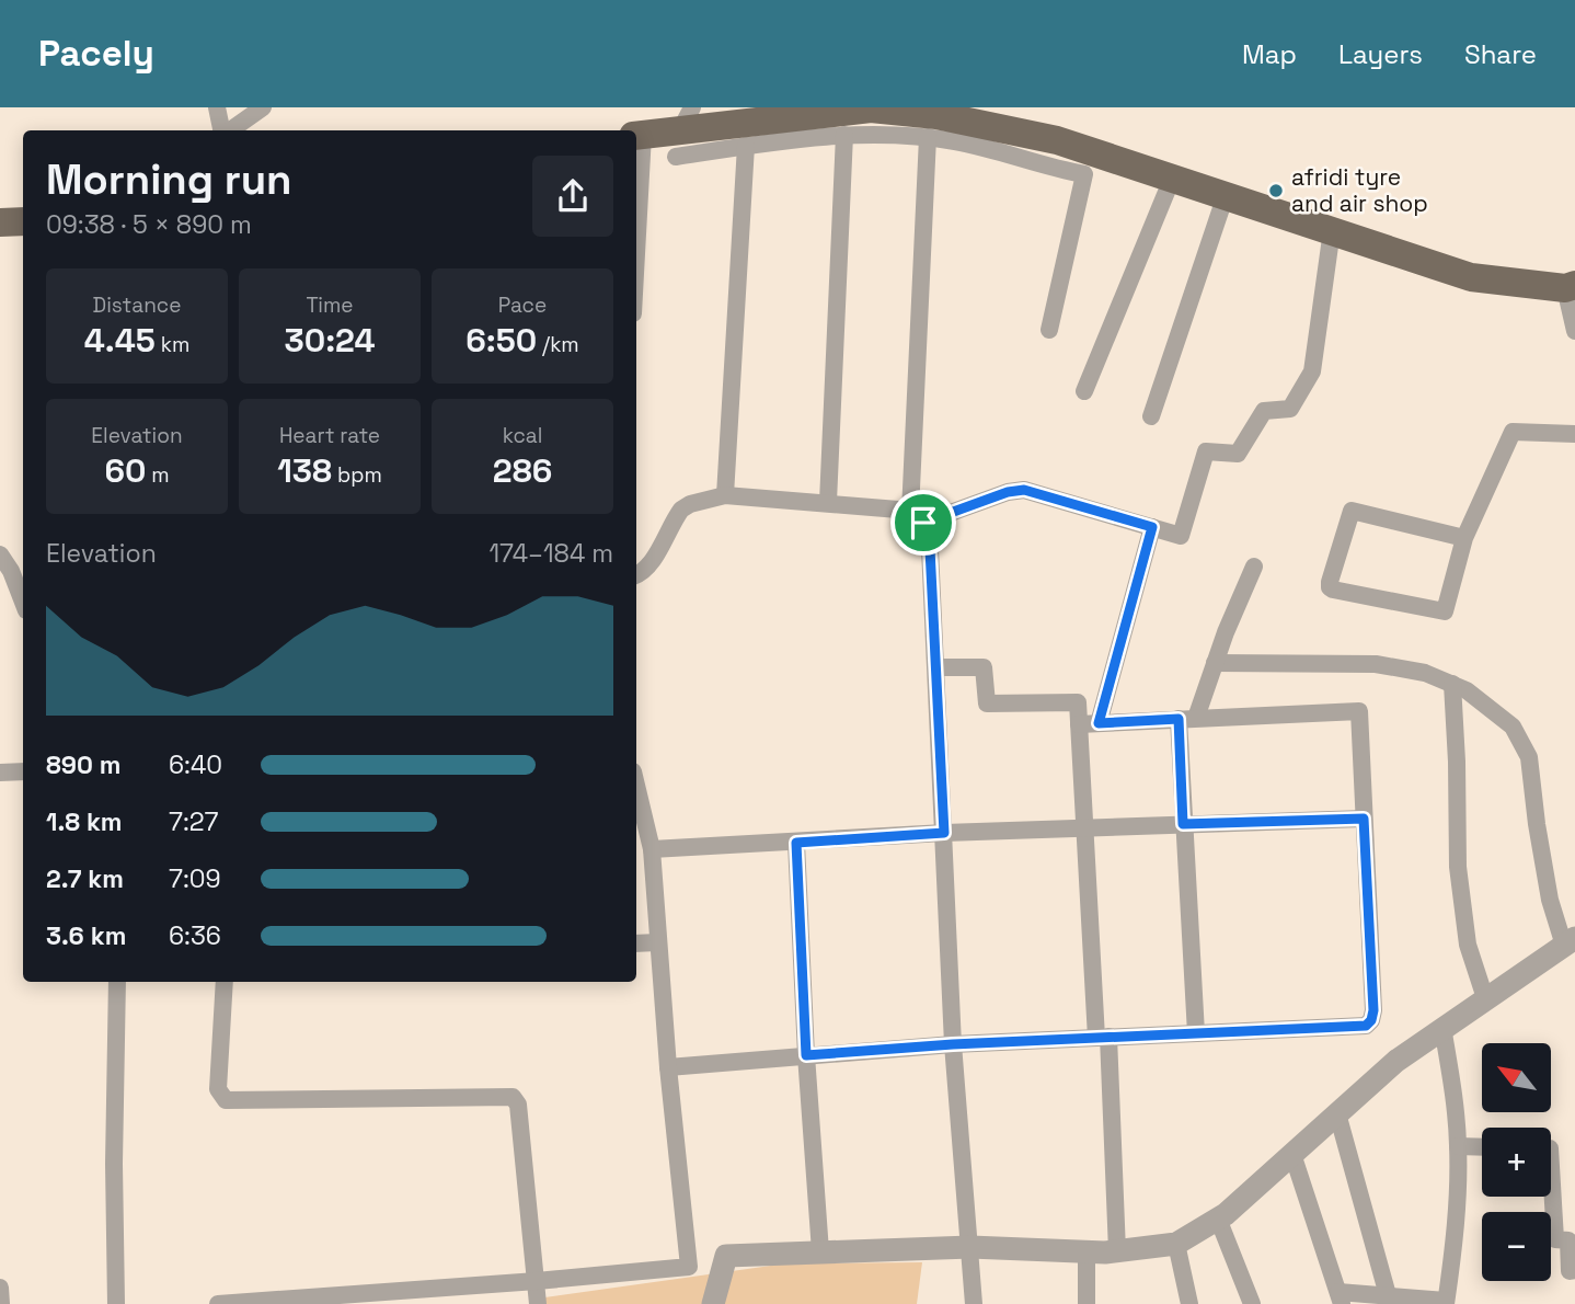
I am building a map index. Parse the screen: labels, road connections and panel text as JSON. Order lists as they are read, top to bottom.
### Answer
{
  "places": ["afridi tyre and air shop"],
  "north": "top left",
  "page": {
    "header": "Pacely",
    "nav": ["Map", "Layers", "Share"],
    "heading": ["Morning run", "09:38 · 5 × 890 m"],
    "stats": [
      ["Distance", "4.45 km"],
      ["Time", "30:24"],
      ["Pace", "6:50 /km"],
      ["Elevation", "60 m"],
      ["Heart rate", "138 bpm"],
      ["kcal", "286"]
    ],
    "chart": ["Elevation", "174–184 m"],
    "list": [
      {
        "name": "890 m",
        "note": "6:40"
      },
      {
        "name": "1.8 km",
        "note": "7:27"
      },
      {
        "name": "2.7 km",
        "note": "7:09"
      },
      {
        "name": "3.6 km",
        "note": "6:36"
      }
    ],
    "map_buttons": ["+", "−"]
  }
}
